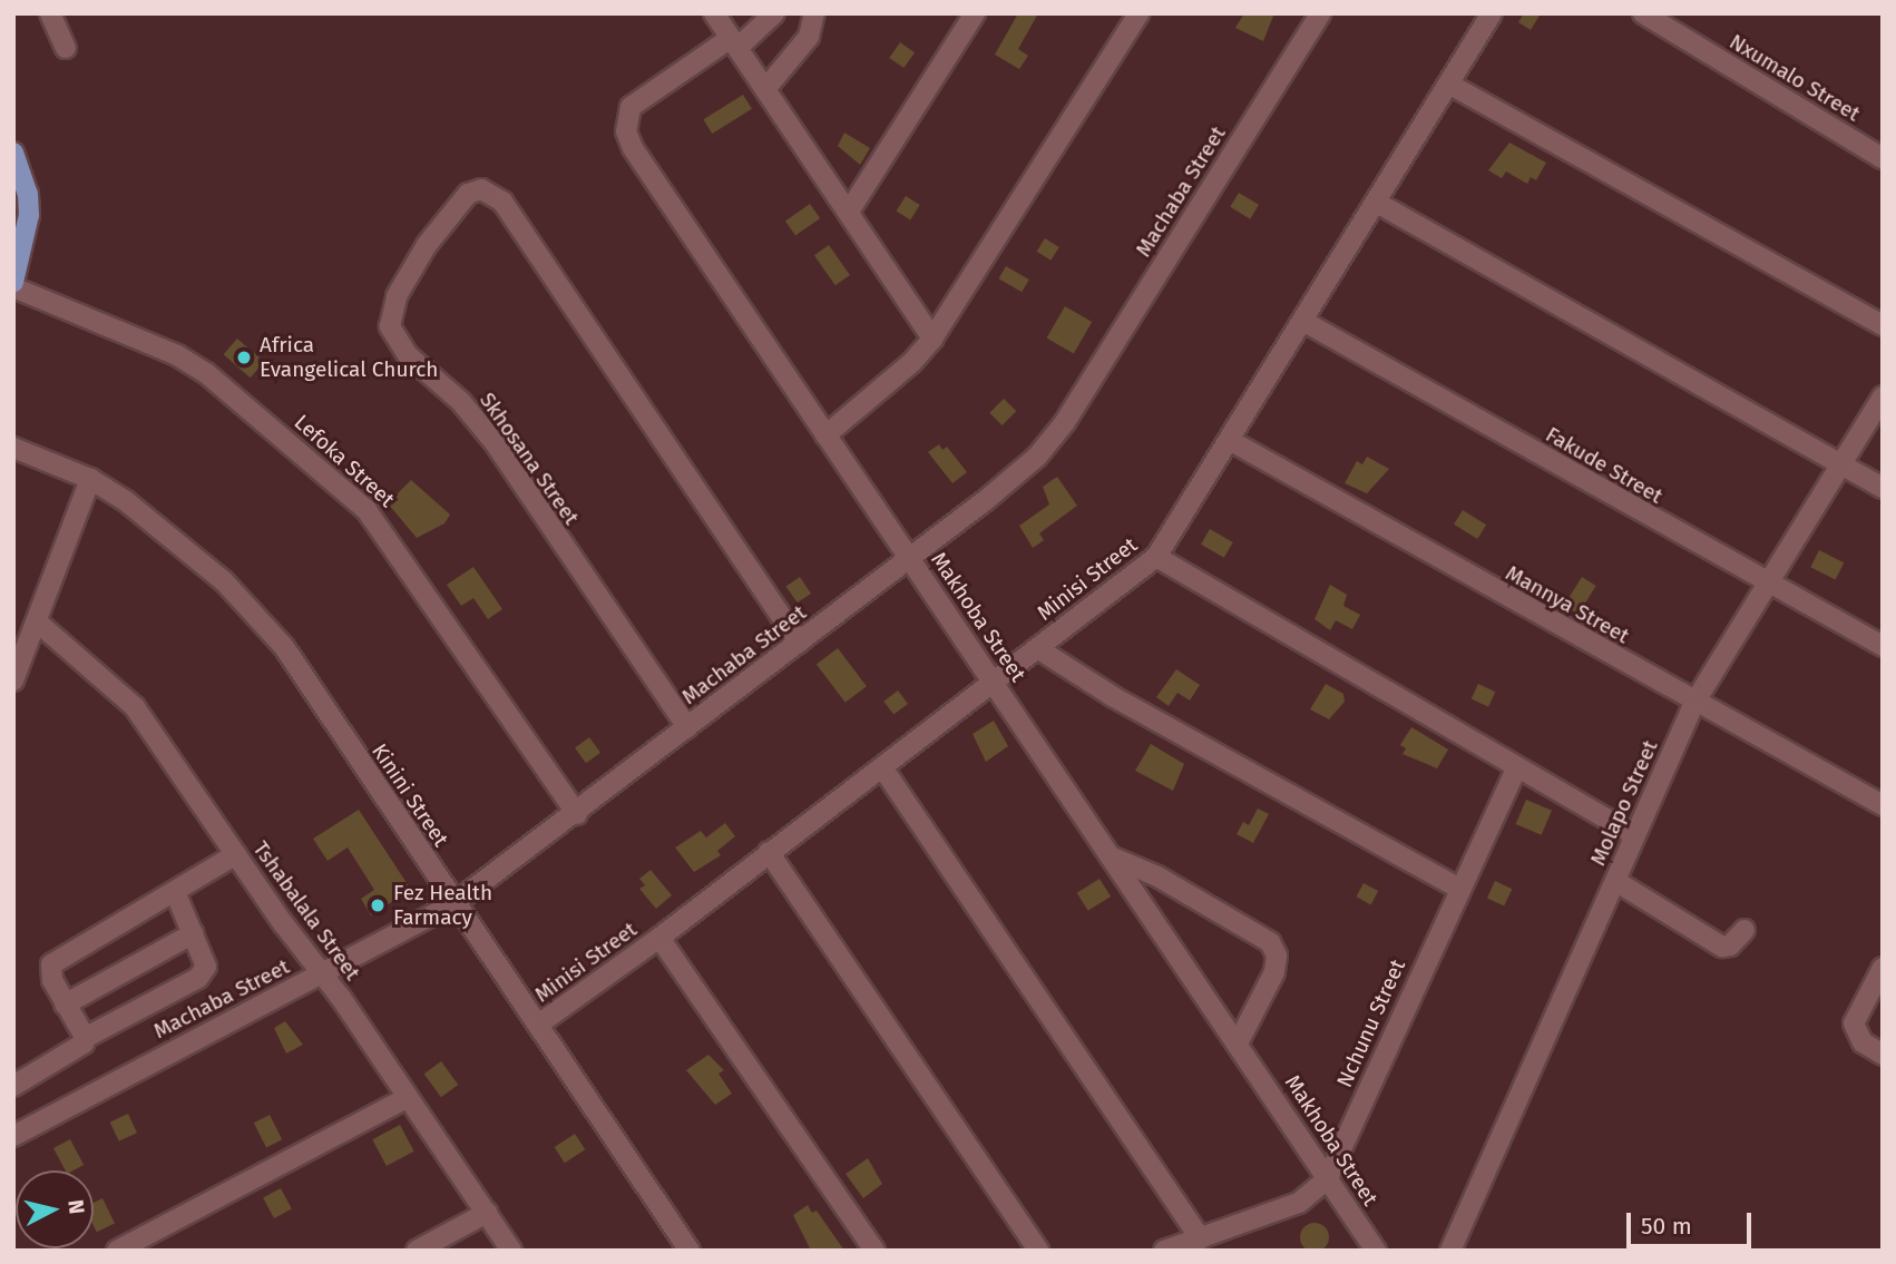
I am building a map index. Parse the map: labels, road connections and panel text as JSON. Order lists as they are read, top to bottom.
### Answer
{
  "streets": {
    "street": [
      "Nxumalo Street",
      "Machaba Street",
      "Skhosana Street",
      "Lefoka Street",
      "Fakude Street",
      "Minisi Street",
      "Mannya Street",
      "Makhoba Street",
      "Kinini Street",
      "Molapo Street",
      "Tshabalala Street",
      "Nchunu Street"
    ]
  },
  "crossings": [
    ["Machaba Street", "Skhosana Street"],
    ["Machaba Street", "Lefoka Street"],
    ["Machaba Street", "Makhoba Street"],
    ["Machaba Street", "Kinini Street"],
    ["Machaba Street", "Tshabalala Street"],
    ["Fakude Street", "Minisi Street"],
    ["Fakude Street", "Molapo Street"],
    ["Minisi Street", "Mannya Street"],
    ["Minisi Street", "Makhoba Street"],
    ["Minisi Street", "Kinini Street"],
    ["Mannya Street", "Molapo Street"],
    ["Makhoba Street", "Nchunu Street"]
  ],
  "places": ["Africa Evangelical Church", "Fez Health Farmacy"],
  "scale_bar": "50 m",
  "north": "right"
}
